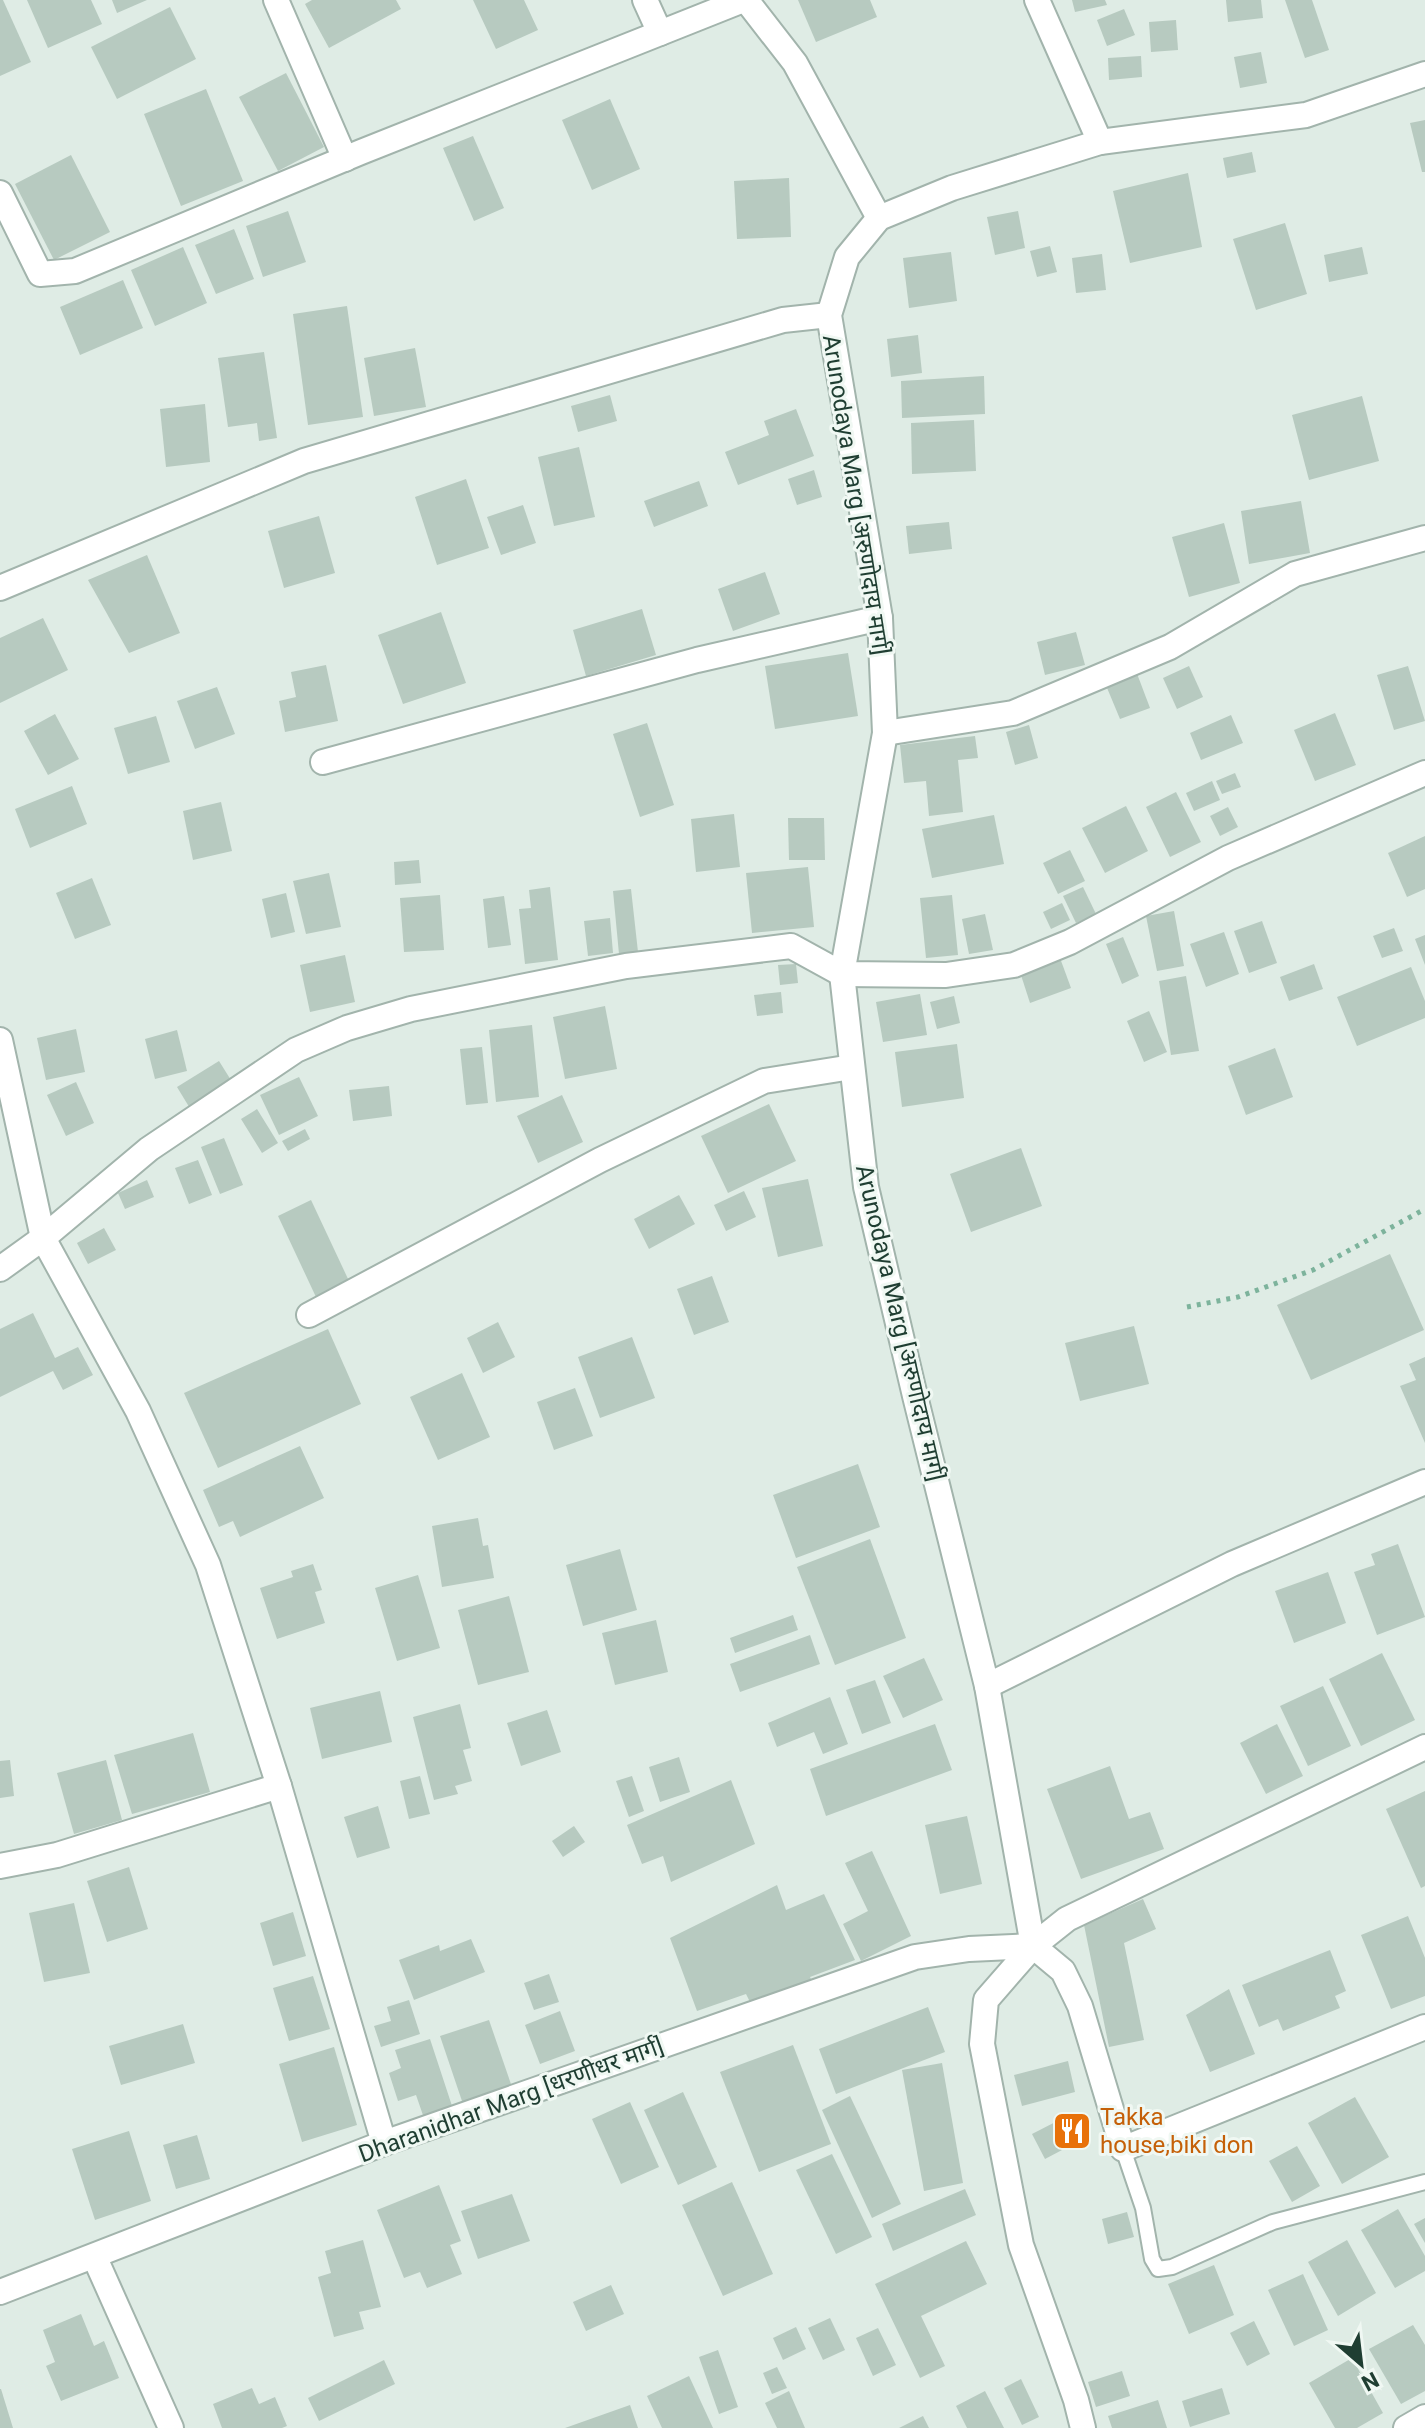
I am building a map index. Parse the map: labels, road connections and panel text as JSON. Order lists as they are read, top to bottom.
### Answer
{
  "streets": {
    "street": ["Arunodaya Marg [अरुणोदा‍य मार्ग]", "Dharanidhar Marg [धरणीधर मार्ग]"]
  },
  "crossings": [
    ["Arunodaya Marg [अरुणोदा‍य मार्ग]", "Dharanidhar Marg [धरणीधर मार्ग]"]
  ],
  "places": {
    "restaurant": ["Takka house,biki don"]
  },
  "north": "bottom right"
}
